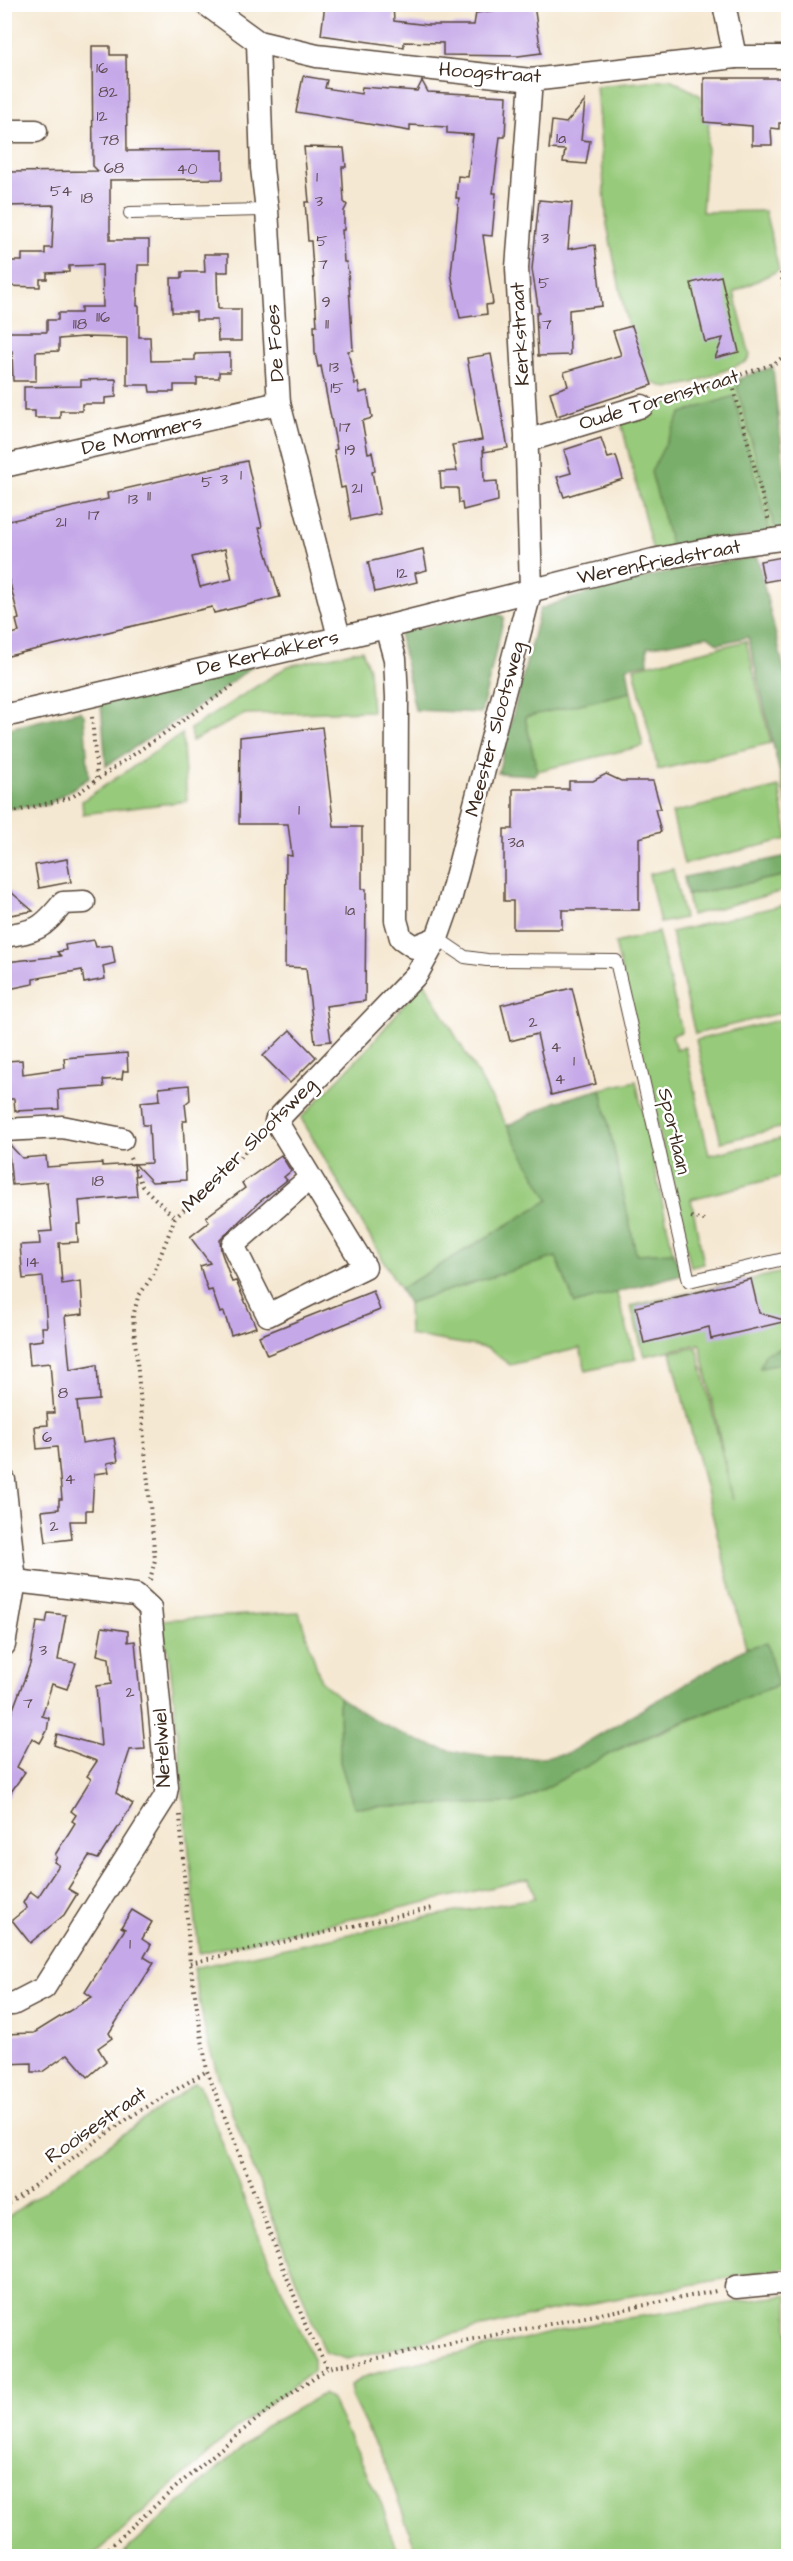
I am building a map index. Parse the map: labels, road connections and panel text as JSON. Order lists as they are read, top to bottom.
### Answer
{
  "streets": {
    "street": [
      "Hoogstraat",
      "Kerkstraat",
      "De Foes",
      "Oude Torenstraat",
      "De Mommers",
      "Werenfriedstraat",
      "De Kerkakkers",
      "Meester Slootsweg",
      "Netelwiel"
    ],
    "lane": ["Sportlaan"],
    "path": ["Rooisestraat"]
  },
  "crossings": [
    ["Hoogstraat", "Kerkstraat"],
    ["Hoogstraat", "De Foes"],
    ["Kerkstraat", "Oude Torenstraat"],
    ["Kerkstraat", "Werenfriedstraat"],
    ["Kerkstraat", "De Kerkakkers"],
    ["Kerkstraat", "Meester Slootsweg"],
    ["De Foes", "De Mommers"],
    ["De Foes", "De Kerkakkers"],
    ["Werenfriedstraat", "De Kerkakkers"],
    ["Werenfriedstraat", "Meester Slootsweg"],
    ["De Kerkakkers", "Meester Slootsweg"],
    ["Meester Slootsweg", "Sportlaan"],
    ["Meester Slootsweg", "Netelwiel"]
  ],
  "house_numbers": [
    "16",
    "82",
    "12",
    "1a",
    "78",
    "68",
    "40",
    "1",
    "54",
    "18",
    "3",
    "3",
    "5",
    "7",
    "5",
    "9",
    "116",
    "118",
    "11",
    "7",
    "13",
    "15",
    "17",
    "19",
    "1",
    "3",
    "5",
    "21",
    "11",
    "13",
    "17",
    "21",
    "12",
    "1",
    "3a",
    "1a",
    "2",
    "4",
    "1",
    "4",
    "18",
    "14",
    "8",
    "6",
    "4",
    "2",
    "3",
    "2",
    "7",
    "1"
  ]
}
